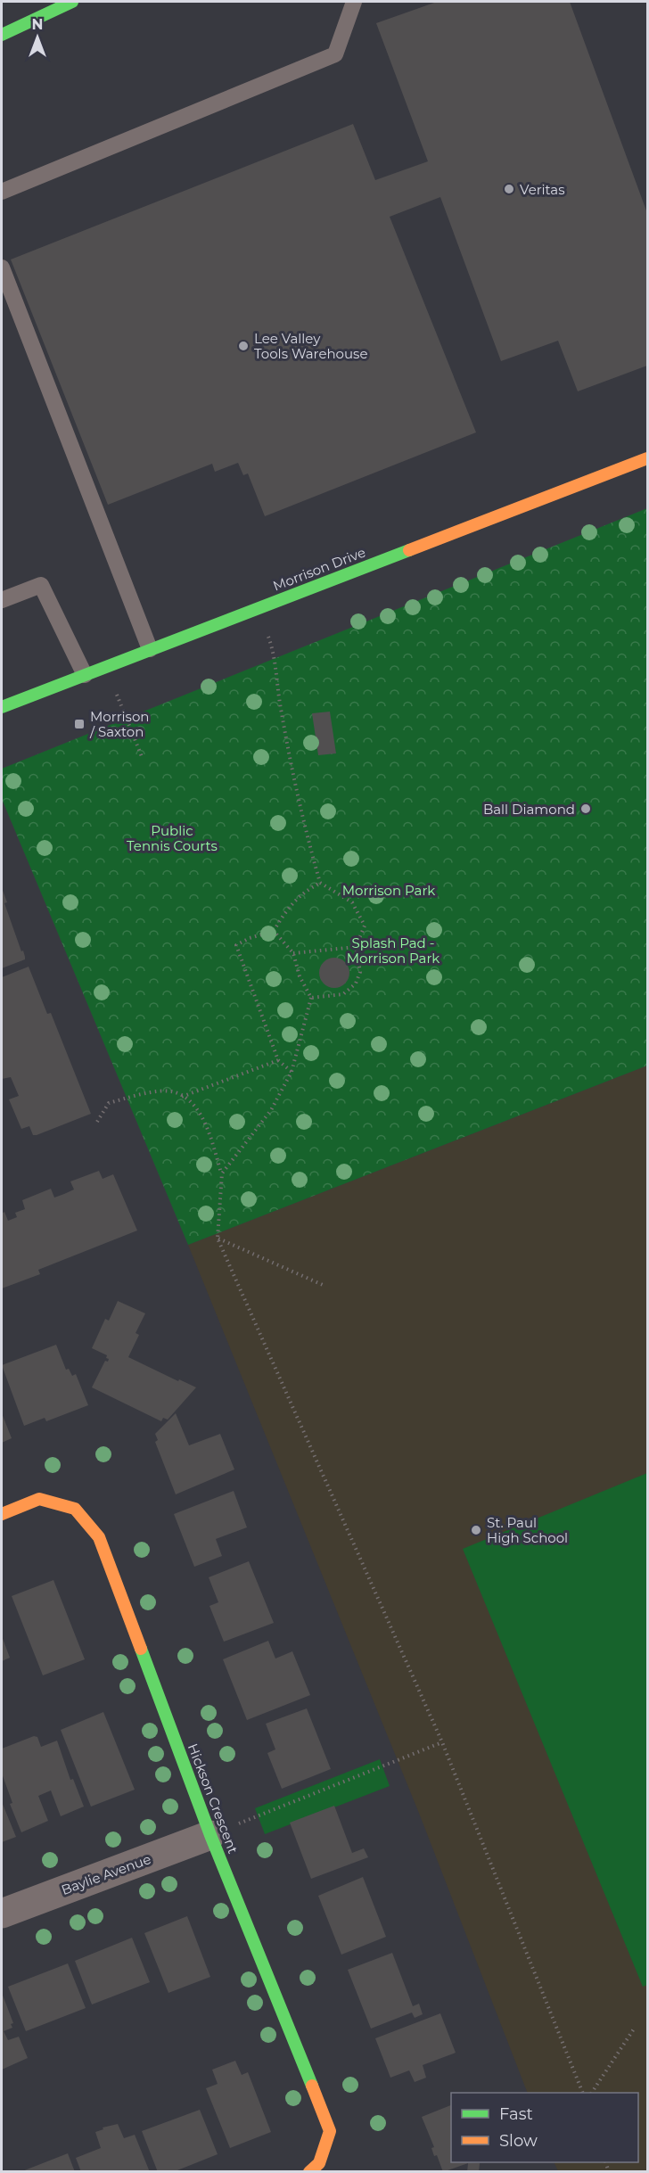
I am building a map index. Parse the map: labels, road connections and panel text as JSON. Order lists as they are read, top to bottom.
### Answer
{
  "streets": {
    "main road": ["Morrison Drive", "Hickson Crescent"],
    "street": ["Baylie Avenue"]
  },
  "crossings": [
    ["Hickson Crescent", "Baylie Avenue"]
  ],
  "parks": ["Public Tennis Courts", "Morrison Park", "Splash Pad - Morrison Park"],
  "places": {
    "other": [
      "Veritas",
      "Lee Valley Tools Warehouse",
      "Ball Diamond",
      "St. Paul High School"
    ],
    "transit": ["Morrison / Saxton"]
  },
  "legend": ["Fast", "Slow"],
  "north": "top"
}
